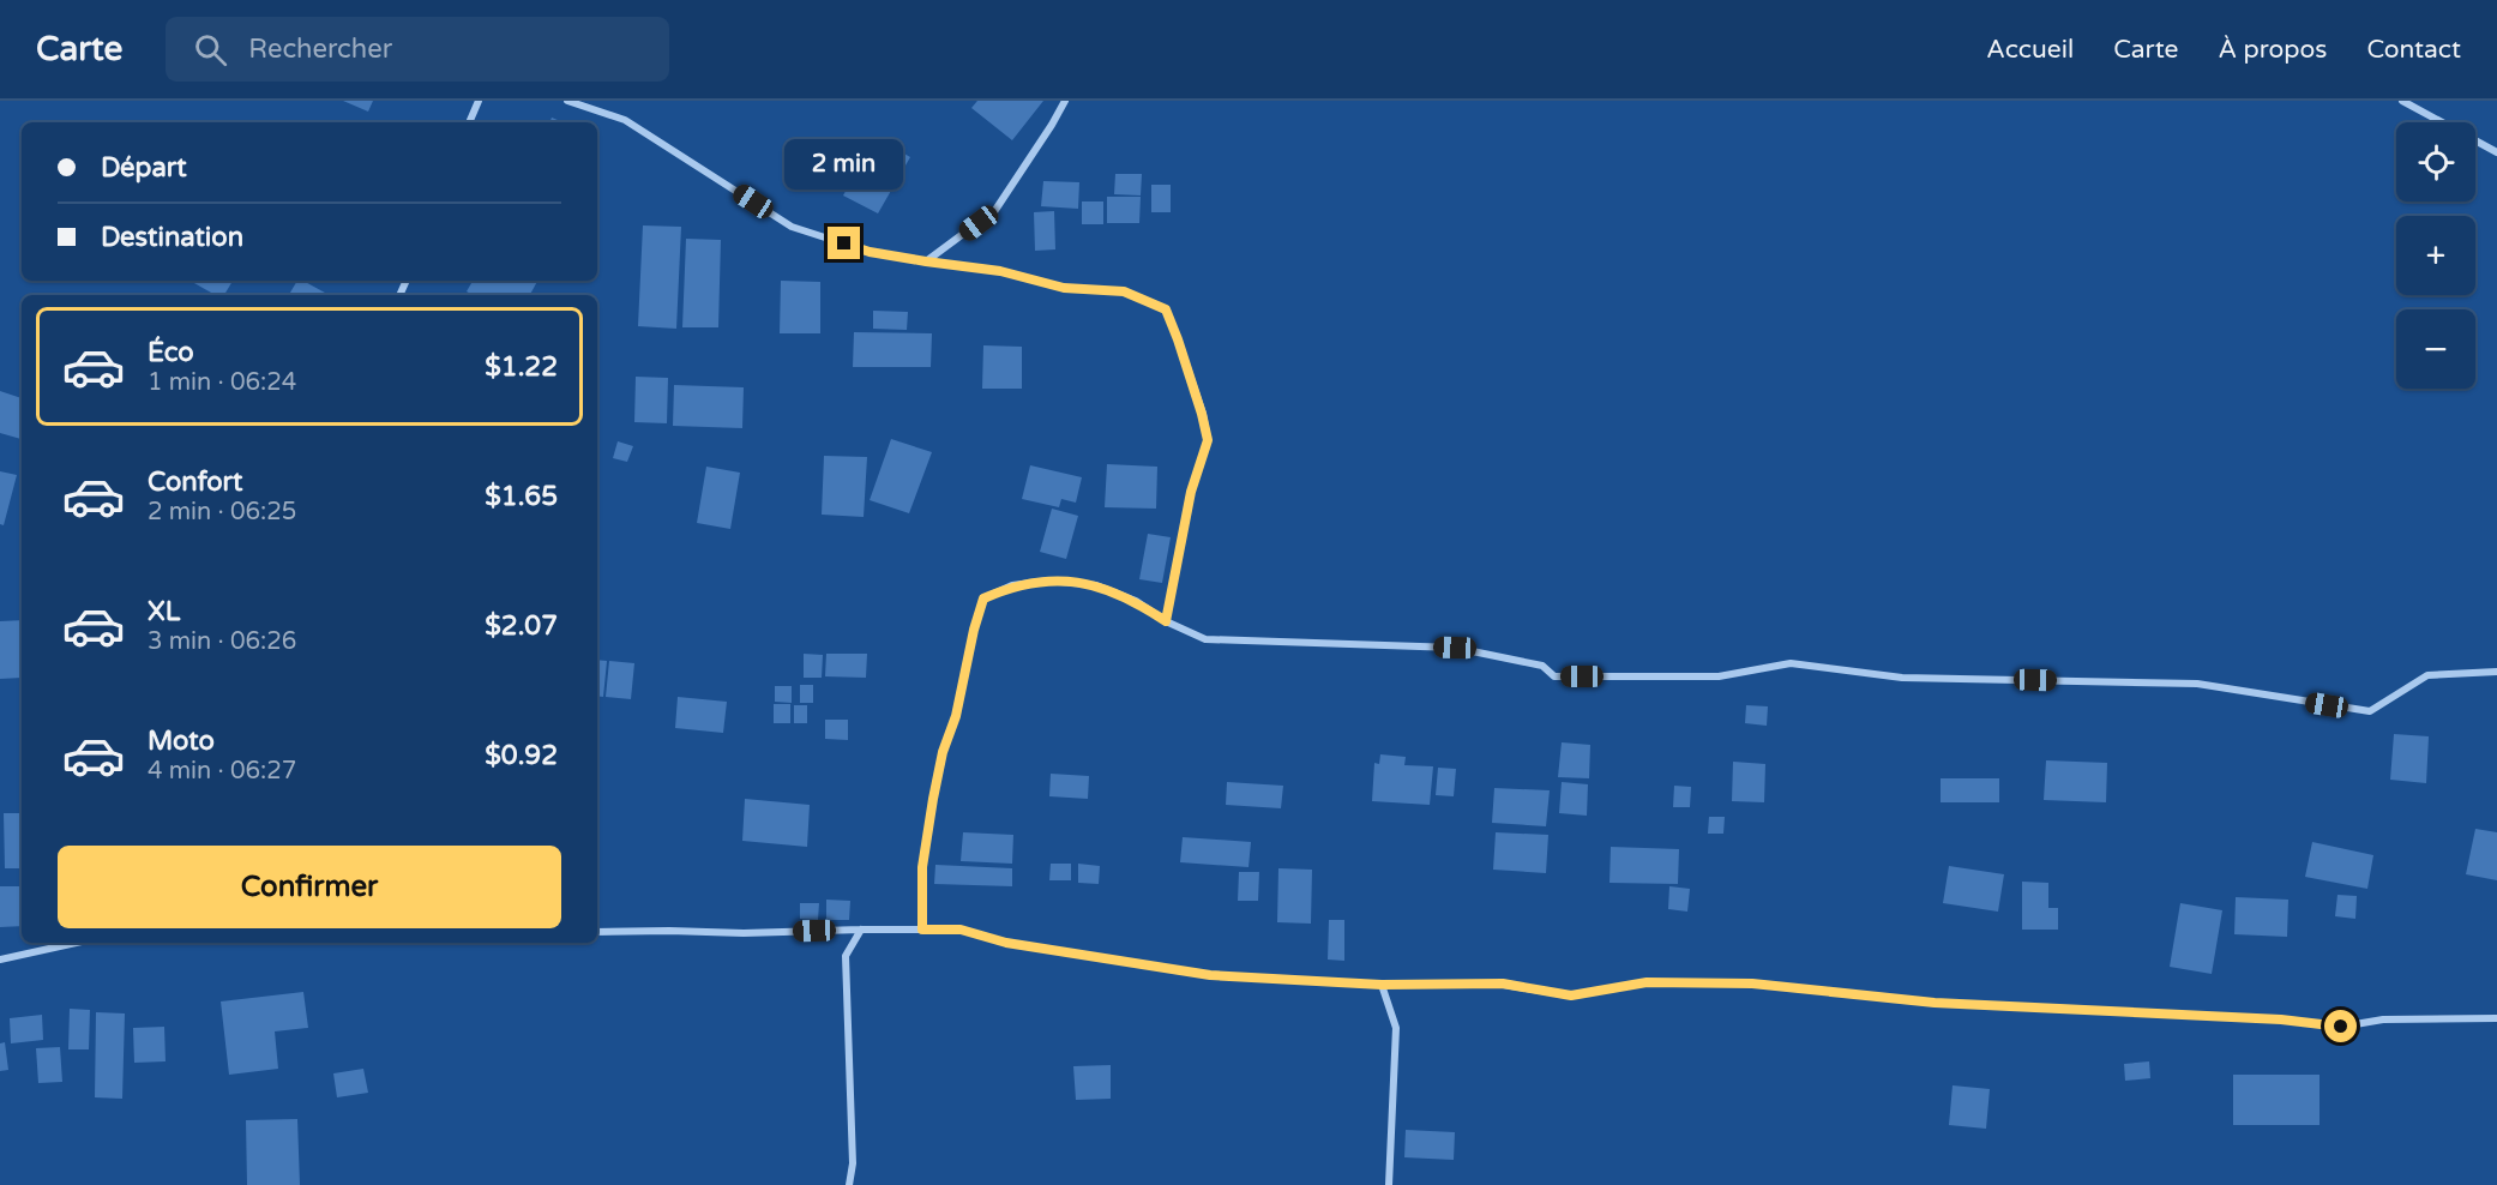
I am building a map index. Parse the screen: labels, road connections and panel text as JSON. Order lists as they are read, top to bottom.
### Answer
{
  "page": {
    "header": "Carte",
    "search": "Rechercher",
    "nav": [
      "Accueil",
      "Carte",
      "À propos",
      "Contact"
    ],
    "map_buttons": ["+", "−"],
    "banner": ["Départ", "Destination"],
    "bubble": "2 min",
    "list": [
      {
        "name": "Éco",
        "note": "1 min · 06:24",
        "value": "$1.22"
      },
      {
        "name": "Confort",
        "note": "2 min · 06:25",
        "value": "$1.65"
      },
      {
        "name": "XL",
        "note": "3 min · 06:26",
        "value": "$2.07"
      },
      {
        "name": "Moto",
        "note": "4 min · 06:27",
        "value": "$0.92"
      }
    ],
    "buttons": "Confirmer"
  }
}
